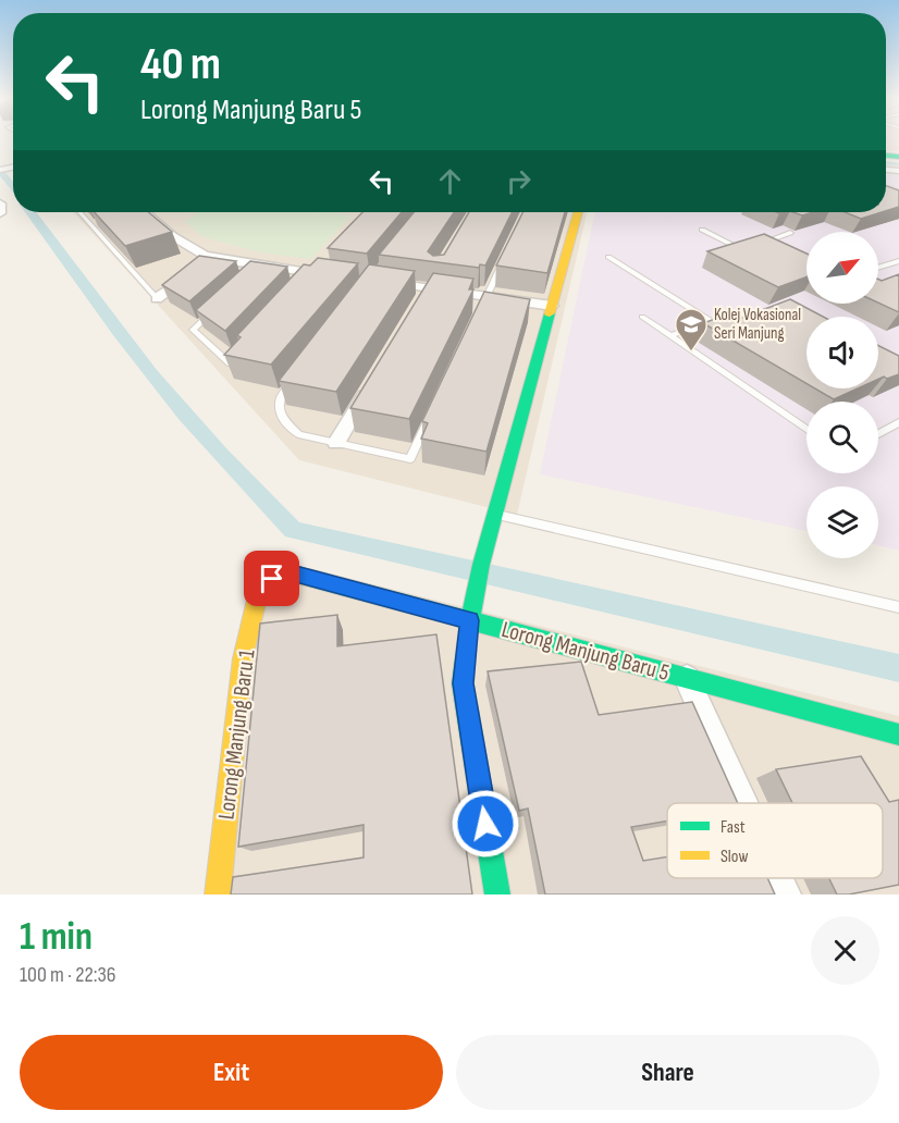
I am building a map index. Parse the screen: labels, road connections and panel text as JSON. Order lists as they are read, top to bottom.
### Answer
{
  "streets": {
    "street": ["Lorong Manjung Baru 5", "Lorong Manjung Baru 1"]
  },
  "crossings": [
    ["Lorong Manjung Baru 5", "Lorong Manjung Baru 1"]
  ],
  "places": {
    "school or university": ["Kolej Vokasional Seri Manjung"]
  },
  "legend": ["Fast", "Slow"],
  "north": "top right",
  "page": {
    "turn": ["40 m", "Lorong Manjung Baru 5"],
    "heading": ["1 min", "100 m · 22:36"],
    "buttons": ["Exit", "Share"]
  }
}
